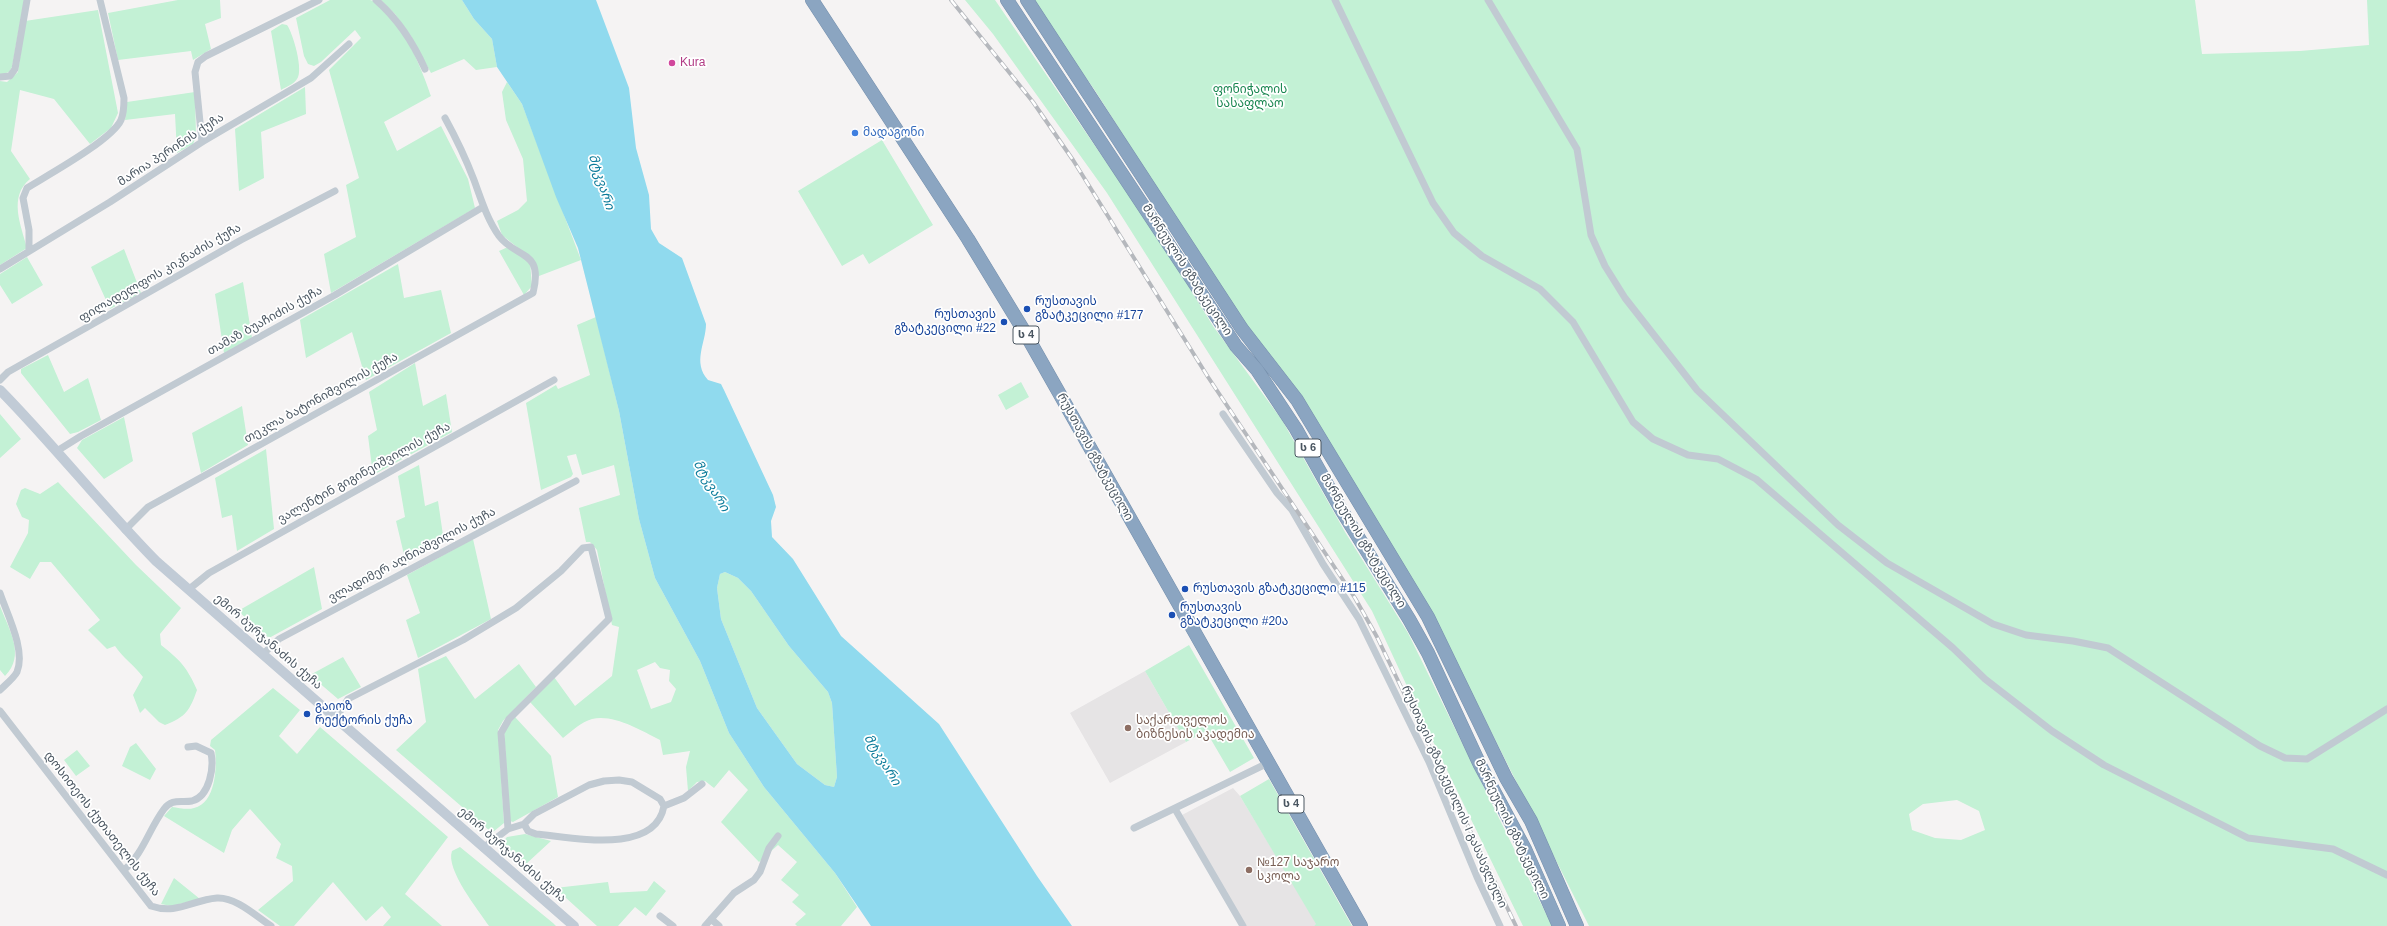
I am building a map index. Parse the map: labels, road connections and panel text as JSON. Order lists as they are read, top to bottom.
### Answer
{
  "streets": {
    "highway": [
      "მარნეულის გზატკეცილი",
      "ს 4",
      "ს 6",
      "რუსთავის გზატკეცილი"
    ],
    "street": [
      "მარია პერინის ქუჩა",
      "ფილადელფოს კიკნაძის ქუჩა",
      "თამაზ ბუაჩიძის ქუჩა",
      "თეკლა ბატონიშვილის ქუჩა",
      "ვალენტინ გიგინეიშვილის ქუჩა",
      "ვლადიმერ აღნიაშვილის ქუჩა",
      "ემირ ბურჯანაძის ქუჩა",
      "რუსთავის გზატკეცილის I გასასვლელი",
      "დოსითეოს ქუთათელის ქუჩა"
    ]
  },
  "crossings": [
    ["თამაზ ბუაჩიძის ქუჩა", "თეკლა ბატონიშვილის ქუჩა"],
    ["თამაზ ბუაჩიძის ქუჩა", "ემირ ბურჯანაძის ქუჩა"],
    ["თეკლა ბატონიშვილის ქუჩა", "ემირ ბურჯანაძის ქუჩა"],
    ["ვალენტინ გიგინეიშვილის ქუჩა", "ემირ ბურჯანაძის ქუჩა"],
    ["ვლადიმერ აღნიაშვილის ქუჩა", "ემირ ბურჯანაძის ქუჩა"]
  ],
  "water": ["მტკვარი"],
  "parks": ["ფონიჭალის სასაფლაო"],
  "places": [
    "Kura",
    "მადაგონი",
    "რუსთავის გზატკეცილი #177",
    "რუსთავის გზატკეცილი #22",
    "რუსთავის გზატკეცილი #115",
    "რუსთავის გზატკეცილი #20ა",
    "გაიოზ რექტორის ქუჩა",
    "საქართველოს ბიზნესის აკადემია",
    "№127 საჯარო სკოლა"
  ]
}
